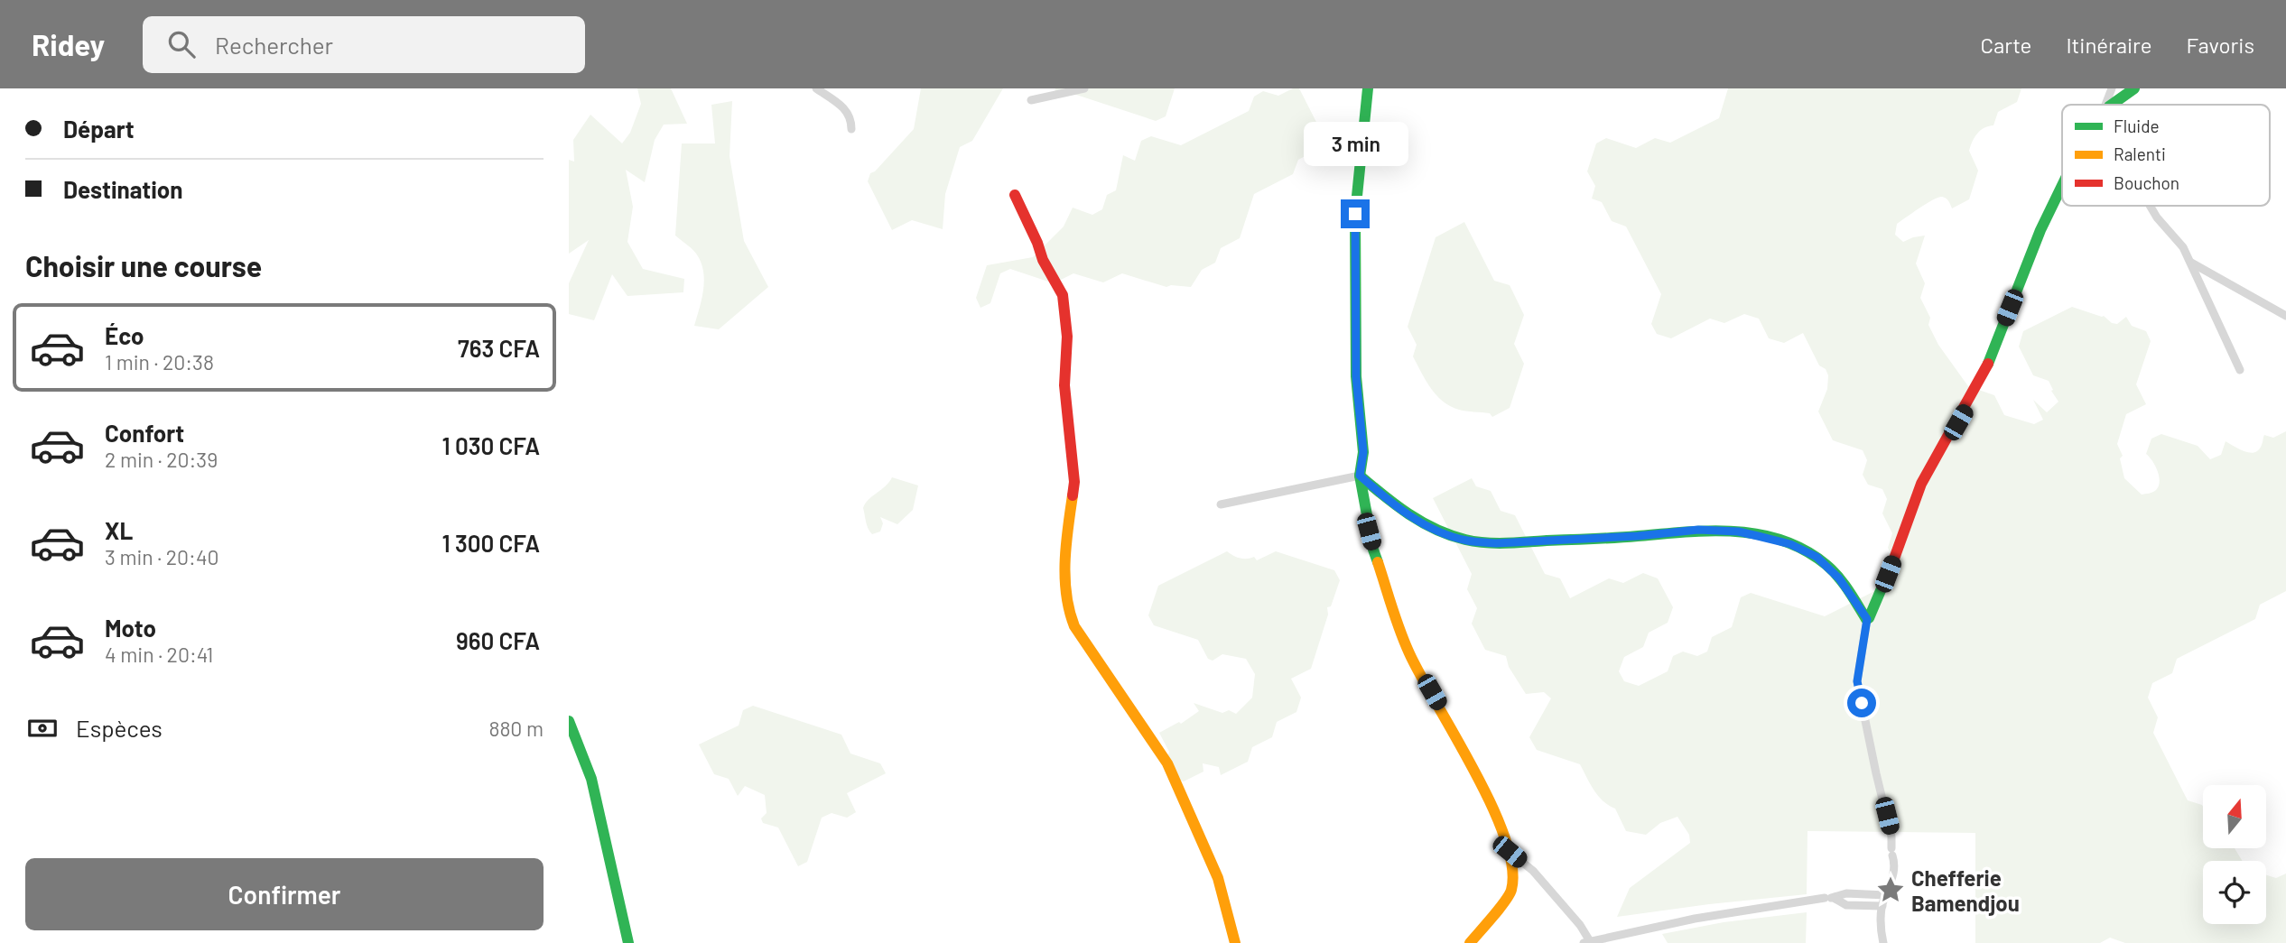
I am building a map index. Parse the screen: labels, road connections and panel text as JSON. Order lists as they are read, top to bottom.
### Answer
{
  "places": {
    "place": ["Chefferie Bamendjou"]
  },
  "legend": ["Fluide", "Ralenti", "Bouchon"],
  "north": "top",
  "page": {
    "header": "Ridey",
    "search": "Rechercher",
    "nav": ["Carte", "Itinéraire", "Favoris"],
    "banner": ["Départ", "Destination"],
    "bubble": "3 min",
    "heading": "Choisir une course",
    "list": [
      {
        "name": "Éco",
        "note": "1 min · 20:38",
        "value": "763 CFA"
      },
      {
        "name": "Confort",
        "note": "2 min · 20:39",
        "value": "1 030 CFA"
      },
      {
        "name": "XL",
        "note": "3 min · 20:40",
        "value": "1 300 CFA"
      },
      {
        "name": "Moto",
        "note": "4 min · 20:41",
        "value": "960 CFA"
      }
    ],
    "pay": ["Espèces", "880 m"],
    "buttons": "Confirmer"
  }
}
